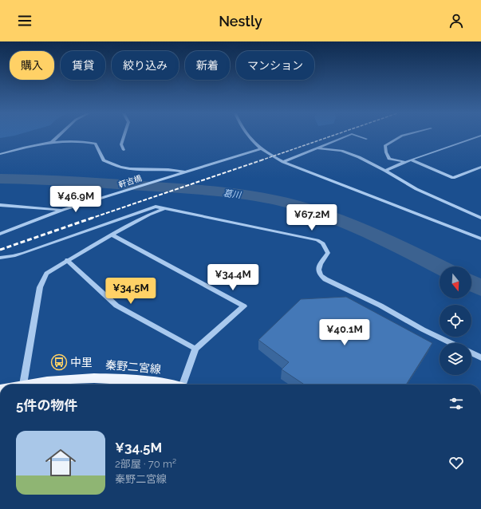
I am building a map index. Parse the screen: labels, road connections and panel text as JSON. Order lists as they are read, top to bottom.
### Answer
{
  "streets": {
    "main road": ["秦野二宮線"],
    "street": ["軒吉橋"]
  },
  "water": ["葛川"],
  "places": {
    "bus stop": ["中里"]
  },
  "north": "bottom",
  "page": {
    "header": "Nestly",
    "chip": [
      "購入",
      "賃貸",
      "絞り込み",
      "新着",
      "マンション"
    ],
    "price": [
      "¥46.9M",
      "¥67.2M",
      "¥34.4M",
      "¥34.5M",
      "¥40.1M"
    ],
    "heading": "5件の物件",
    "list": [
      {
        "name": "¥34.5M",
        "note": "2部屋 · 70 m² · 秦野二宮線"
      }
    ]
  }
}
